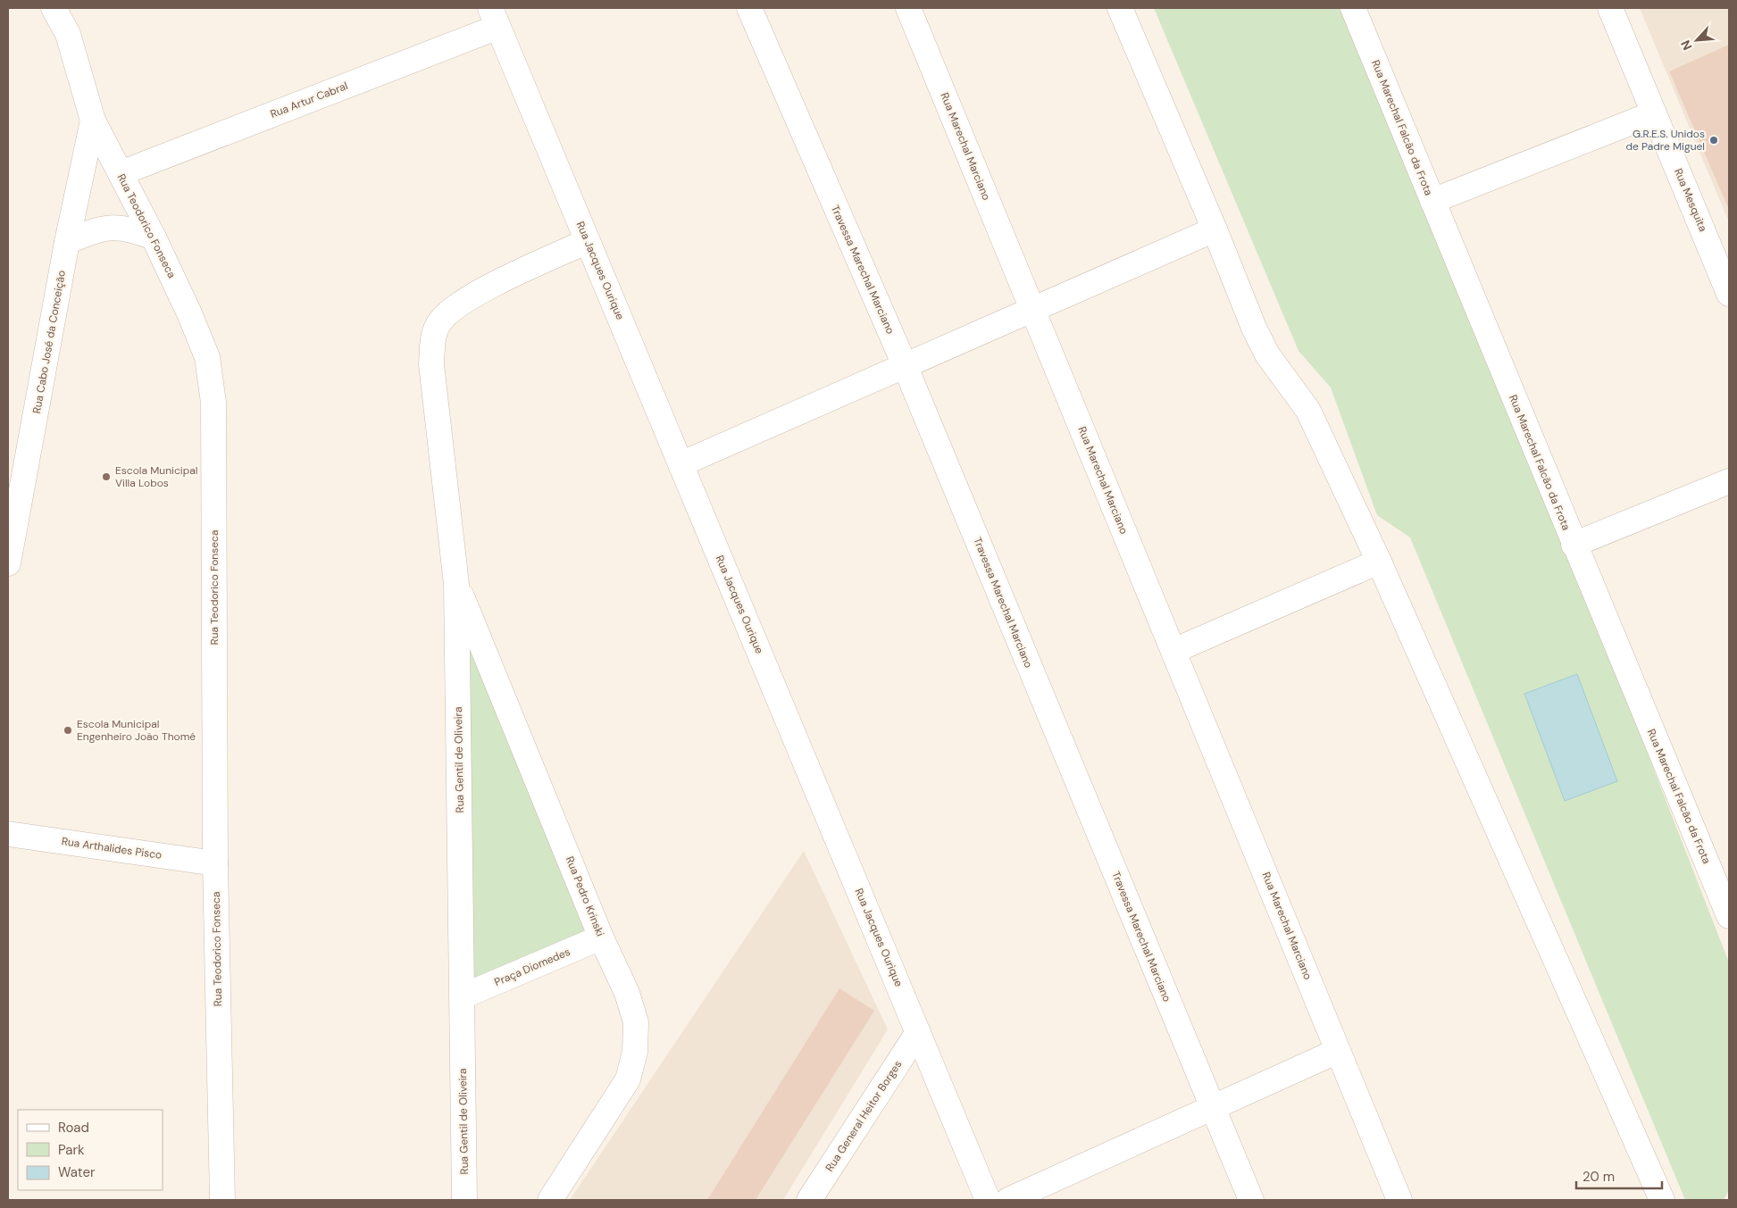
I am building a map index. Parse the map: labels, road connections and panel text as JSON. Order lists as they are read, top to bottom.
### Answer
{
  "streets": {
    "street": [
      "Rua Artur Cabral",
      "Rua Marechal Falcão da Frota",
      "Rua Marechal Marciano",
      "Rua Mesquita",
      "Rua Teodorico Fonseca",
      "Travessa Marechal Marciano",
      "Rua Jacques Ourique",
      "Rua Cabo José da Conceição",
      "Rua Gentil de Oliveira",
      "Rua Arthalides Pisco",
      "Rua Pedro Krinski",
      "Praça Diomedes",
      "Rua General Heitor Borges"
    ]
  },
  "crossings": [
    ["Rua Artur Cabral", "Rua Teodorico Fonseca"],
    ["Rua Artur Cabral", "Rua Jacques Ourique"],
    ["Rua Teodorico Fonseca", "Rua Cabo José da Conceição"],
    ["Rua Teodorico Fonseca", "Rua Arthalides Pisco"],
    ["Rua Jacques Ourique", "Rua Gentil de Oliveira"],
    ["Rua Jacques Ourique", "Rua General Heitor Borges"],
    ["Rua Gentil de Oliveira", "Rua Pedro Krinski"],
    ["Rua Gentil de Oliveira", "Praça Diomedes"],
    ["Rua Pedro Krinski", "Praça Diomedes"]
  ],
  "places": ["G.R.E.S. Unidos de Padre Miguel", "Escola Municipal Villa Lobos", "Escola Municipal Engenheiro João Thomé"],
  "legend": ["Road", "Park", "Water"],
  "scale_bar": "20 m",
  "north": "bottom left"
}
